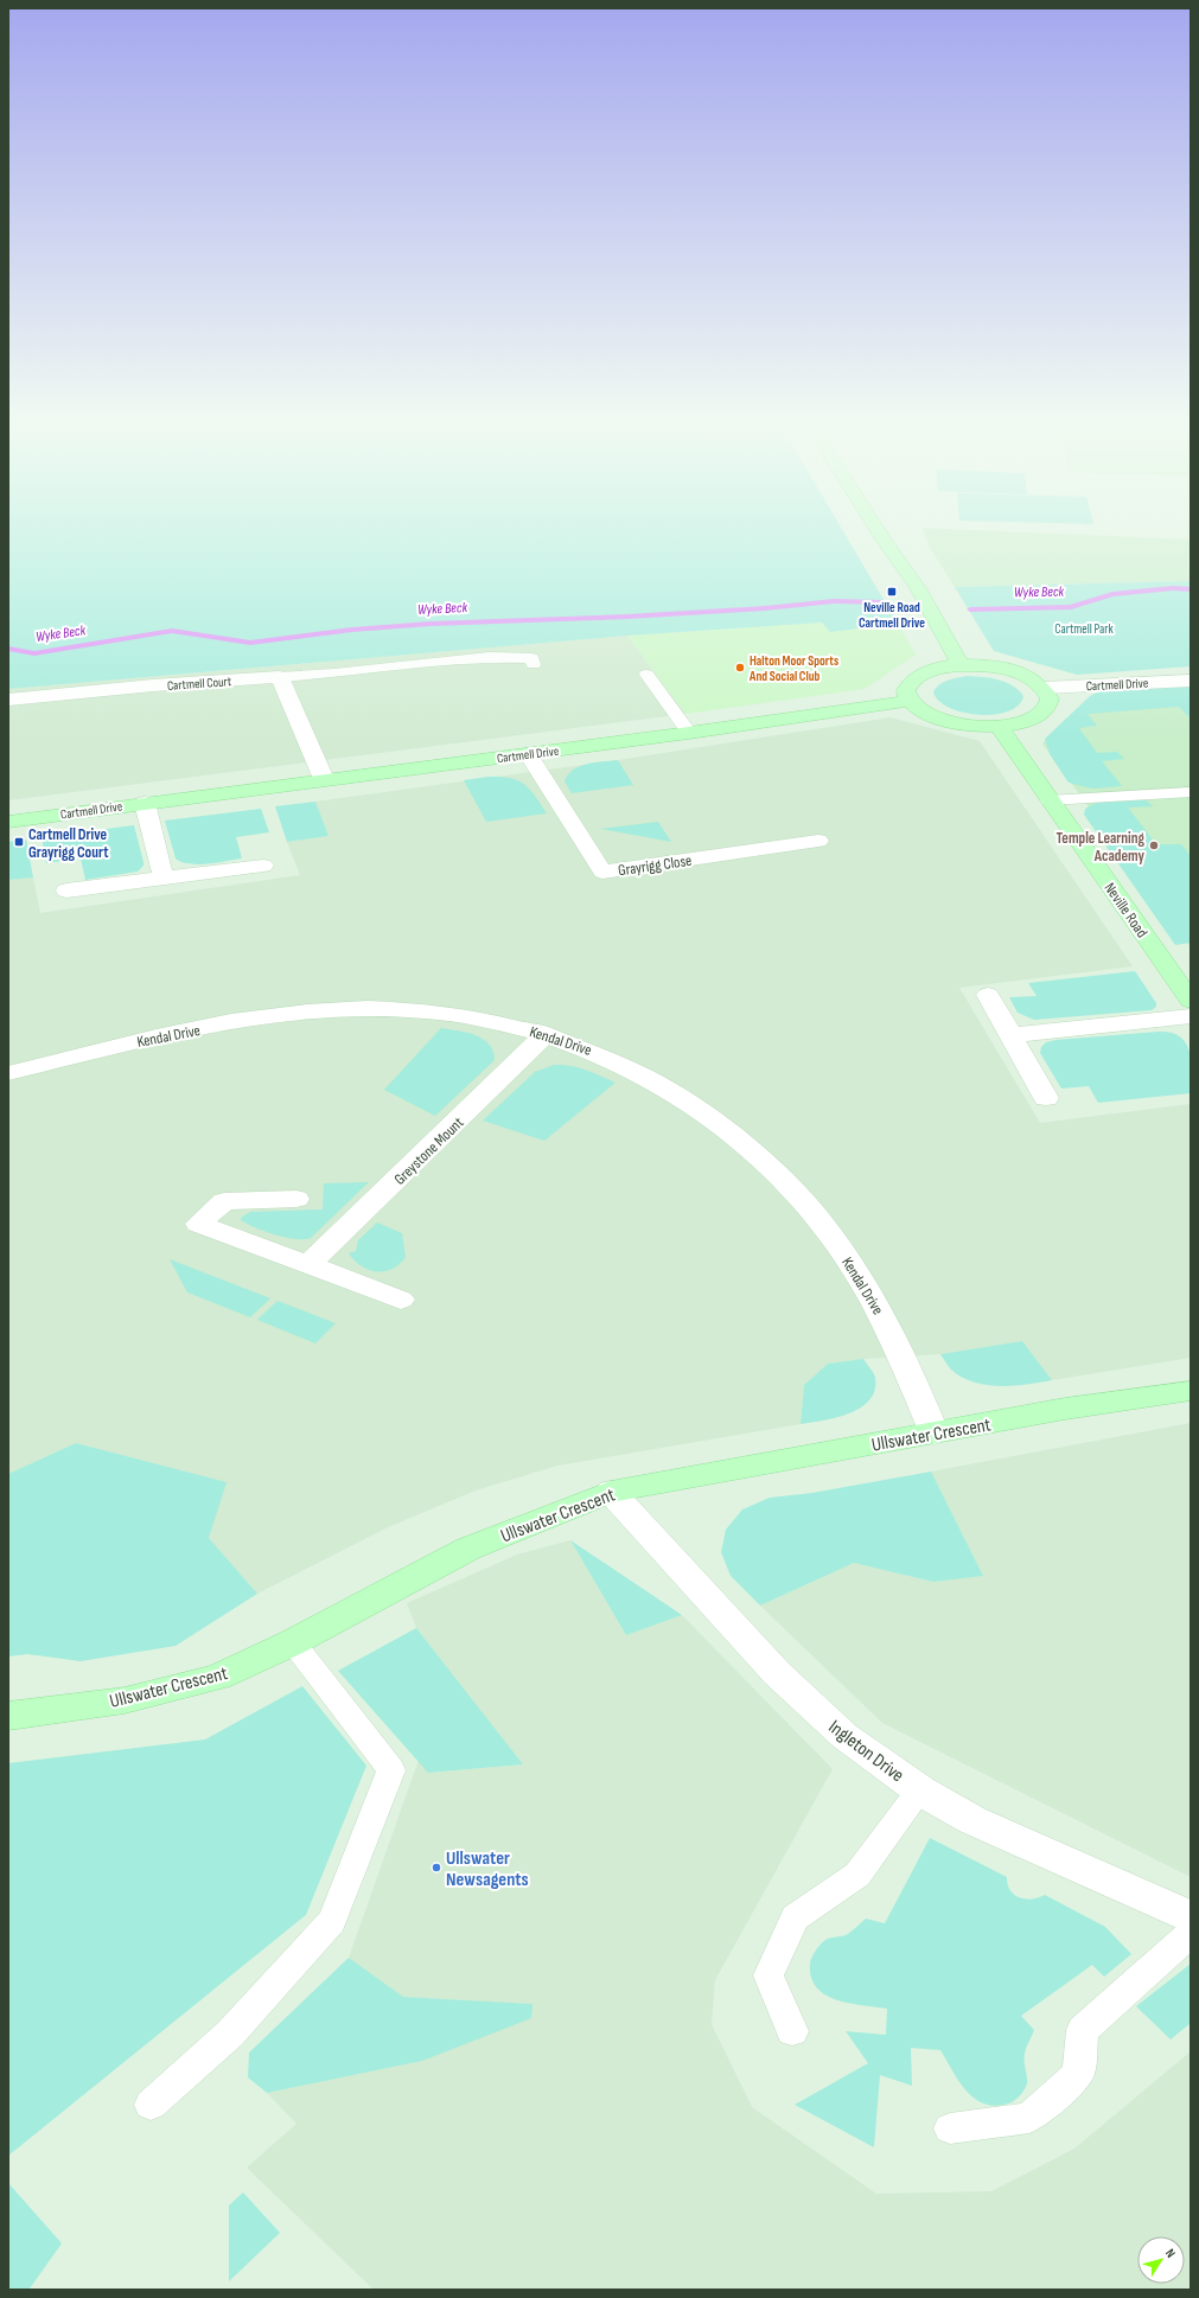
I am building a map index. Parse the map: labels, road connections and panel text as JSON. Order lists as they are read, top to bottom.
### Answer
{
  "streets": {
    "street": [
      "Cartmell Court",
      "Cartmell Drive",
      "Grayrigg Close",
      "Neville Road",
      "Kendal Drive",
      "Greystone Mount",
      "Ullswater Crescent",
      "Ingleton Drive"
    ]
  },
  "crossings": [
    ["Cartmell Drive", "Grayrigg Close"],
    ["Kendal Drive", "Greystone Mount"],
    ["Kendal Drive", "Ullswater Crescent"],
    ["Ullswater Crescent", "Ingleton Drive"]
  ],
  "water": ["Wyke Beck"],
  "parks": ["Cartmell Park"],
  "places": {
    "transit": ["Neville Road Cartmell Drive", "Cartmell Drive Grayrigg Court"],
    "other": ["Halton Moor Sports And Social Club", "Temple Learning Academy", "Ullswater Newsagents"]
  },
  "north": "top right"
}
